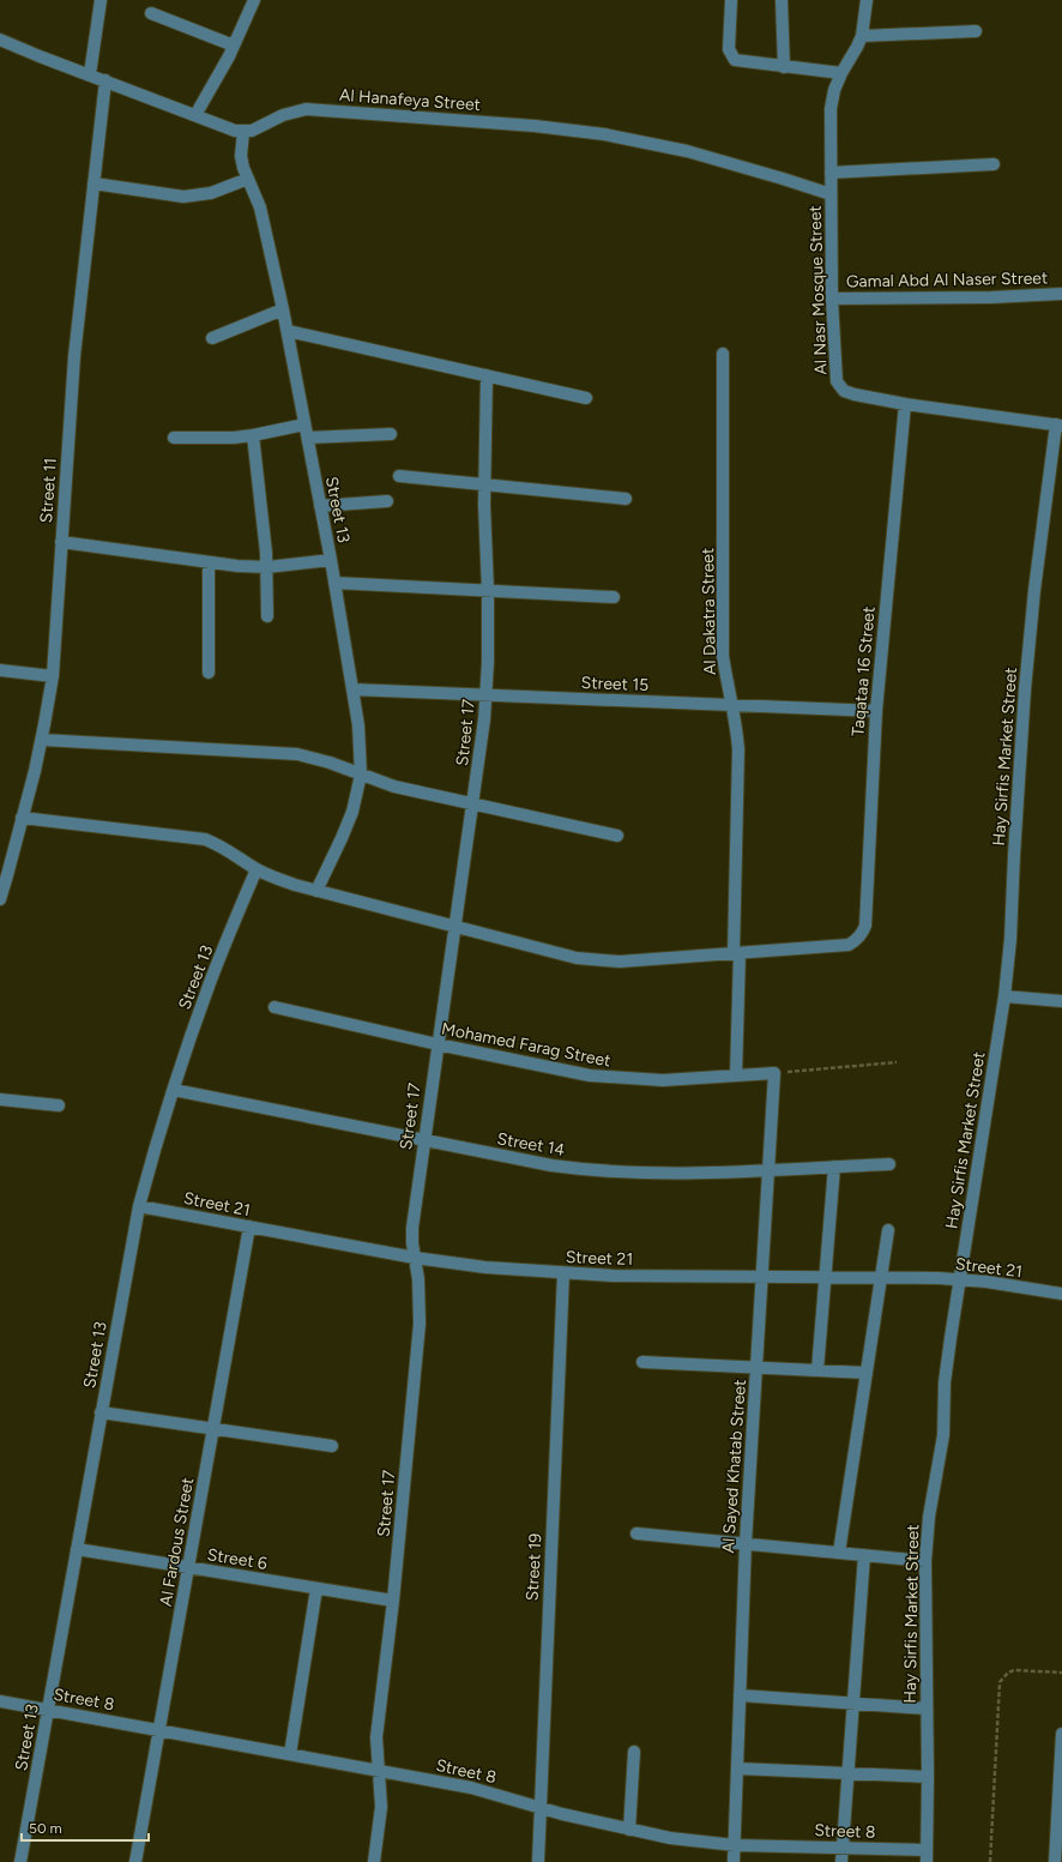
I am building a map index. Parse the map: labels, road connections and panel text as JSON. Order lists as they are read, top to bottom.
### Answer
{
  "streets": {
    "street": [
      "Al Hanafeya Street",
      "Gamal Abd Al Naser Street",
      "Al Nasr Mosque Street",
      "Street 11",
      "Street 13",
      "Al Dakatra Street",
      "Taqataa 16 Street",
      "Street 15",
      "Street 17",
      "Hay Sirfis Market Street",
      "Mohamed Farag Street",
      "Street 14",
      "Street 21",
      "Al Sayed Khatab Street",
      "Al Fardous Street",
      "Street 6",
      "Street 19",
      "Street 8"
    ]
  },
  "crossings": [
    ["Al Hanafeya Street", "Al Nasr Mosque Street"],
    ["Al Hanafeya Street", "Street 13"],
    ["Gamal Abd Al Naser Street", "Al Nasr Mosque Street"],
    ["Al Nasr Mosque Street", "Taqataa 16 Street"],
    ["Al Nasr Mosque Street", "Hay Sirfis Market Street"],
    ["Street 13", "Street 15"],
    ["Street 13", "Street 14"],
    ["Street 13", "Street 21"],
    ["Street 13", "Street 6"],
    ["Street 13", "Street 8"],
    ["Al Dakatra Street", "Taqataa 16 Street"],
    ["Al Dakatra Street", "Street 15"],
    ["Al Dakatra Street", "Mohamed Farag Street"],
    ["Taqataa 16 Street", "Street 15"],
    ["Street 15", "Street 17"],
    ["Street 17", "Mohamed Farag Street"],
    ["Street 17", "Street 14"],
    ["Street 17", "Street 21"],
    ["Street 17", "Street 6"],
    ["Street 17", "Street 8"],
    ["Hay Sirfis Market Street", "Street 21"],
    ["Hay Sirfis Market Street", "Street 8"],
    ["Mohamed Farag Street", "Al Sayed Khatab Street"],
    ["Street 14", "Al Sayed Khatab Street"],
    ["Street 21", "Al Sayed Khatab Street"],
    ["Street 21", "Al Fardous Street"],
    ["Street 21", "Street 19"],
    ["Al Sayed Khatab Street", "Street 8"],
    ["Al Fardous Street", "Street 6"],
    ["Al Fardous Street", "Street 8"],
    ["Street 19", "Street 8"]
  ],
  "scale_bar": "50 m"
}
